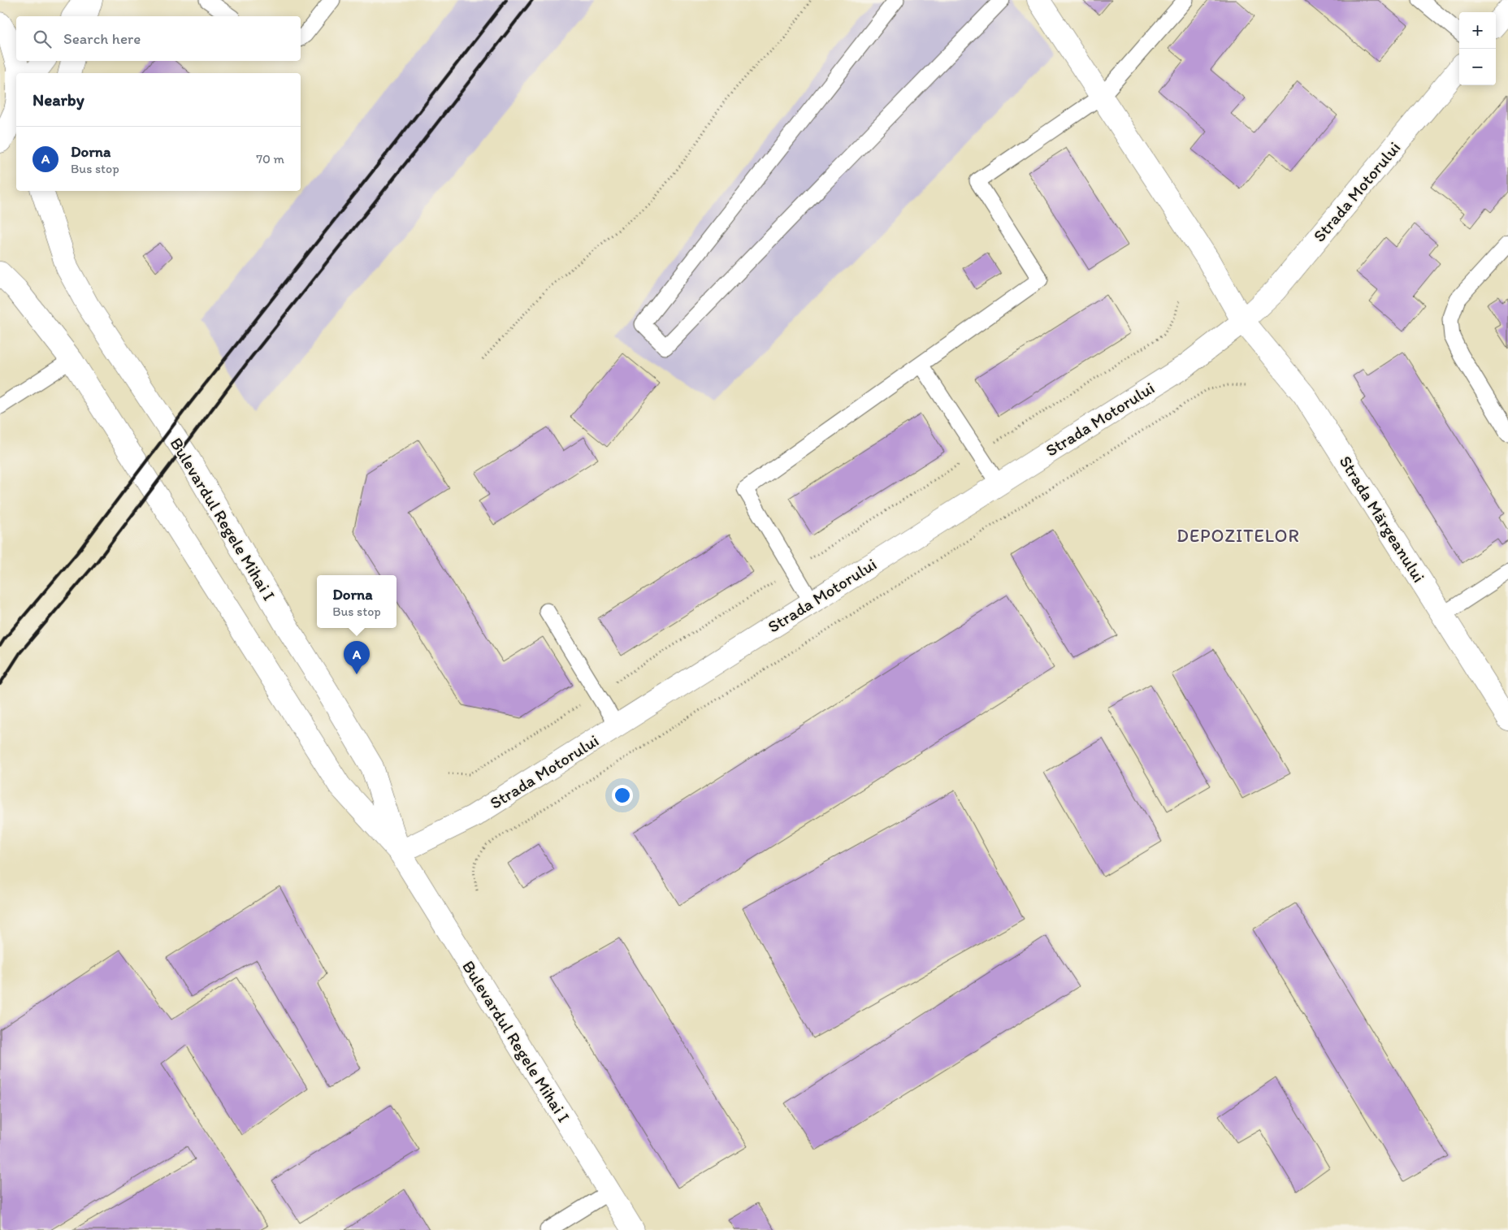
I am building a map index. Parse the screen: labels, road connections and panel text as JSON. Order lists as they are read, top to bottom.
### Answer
{
  "streets": {
    "street": ["Strada Motorului", "Bulevardul Regele Mihai I", "Strada Mărgeanului"]
  },
  "crossings": [
    ["Strada Motorului", "Bulevardul Regele Mihai I"],
    ["Strada Motorului", "Strada Mărgeanului"]
  ],
  "districts": ["DEPOZITELOR"],
  "page": {
    "map_buttons": ["+", "−"],
    "search": "Search here",
    "heading": "Nearby",
    "list": [
      {
        "mark": "A",
        "name": "Dorna",
        "note": "Bus stop",
        "value": "70 m"
      }
    ],
    "popup": ["Dorna", "Bus stop"],
    "pins": "A"
  }
}
